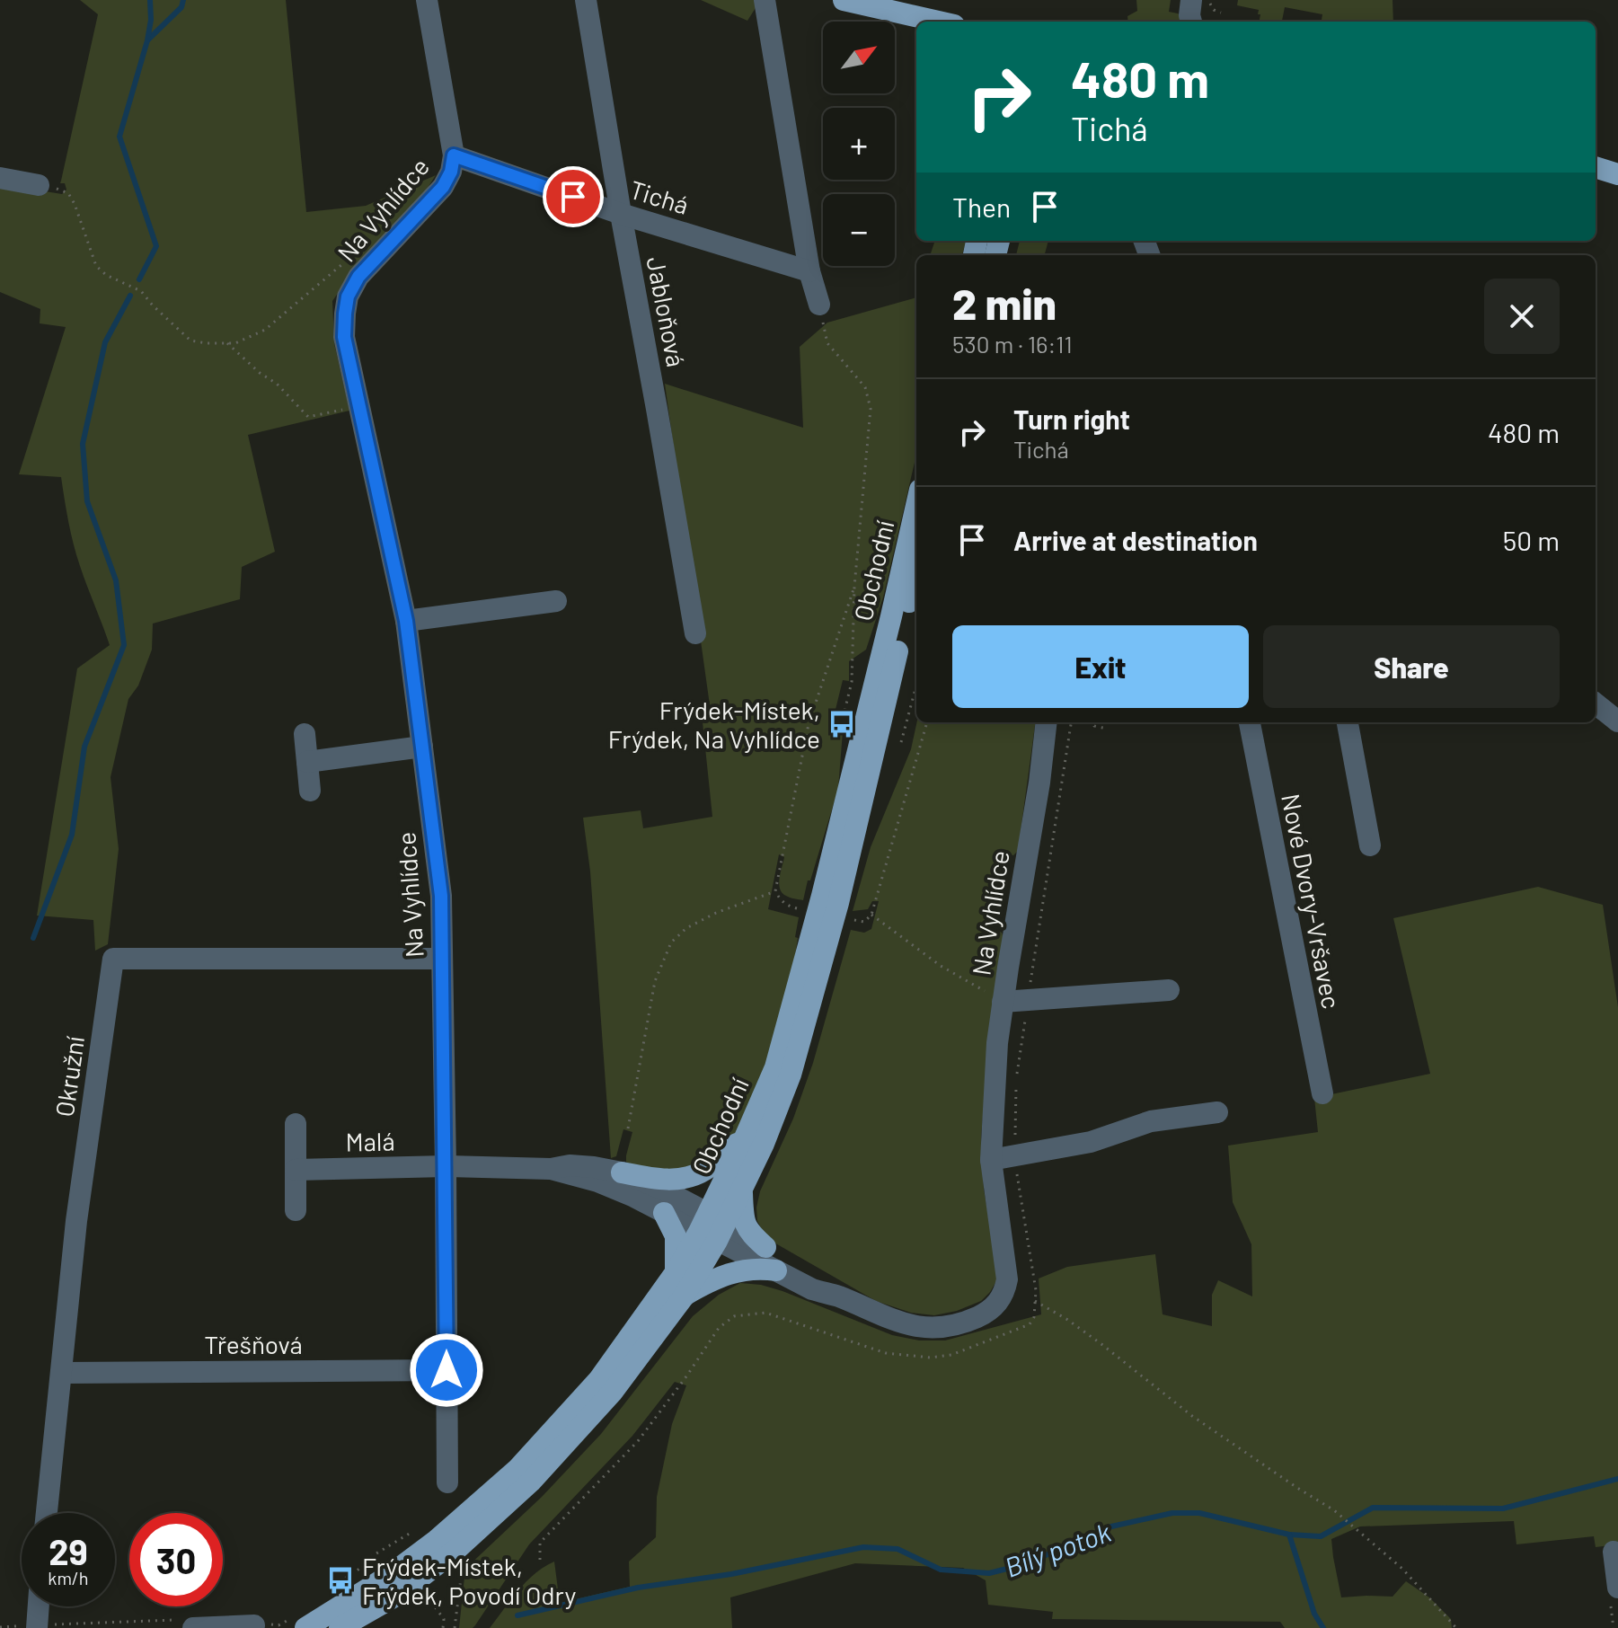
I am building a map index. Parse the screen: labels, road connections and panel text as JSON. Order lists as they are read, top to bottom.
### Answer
{
  "streets": {
    "main road": ["Obchodní"],
    "street": [
      "Tichá",
      "Na Vyhlídce",
      "Jabloňová",
      "Nové Dvory-Vršavec",
      "Okružní",
      "Malá",
      "Třešňová"
    ]
  },
  "crossings": [
    ["Tichá", "Na Vyhlídce"],
    ["Tichá", "Jabloňová"],
    ["Na Vyhlídce", "Obchodní"],
    ["Na Vyhlídce", "Okružní"],
    ["Na Vyhlídce", "Malá"],
    ["Na Vyhlídce", "Třešňová"],
    ["Okružní", "Třešňová"]
  ],
  "water": ["Bílý potok"],
  "places": {
    "bus stop": ["Frýdek-Místek, Frýdek, Na Vyhlídce", "Frýdek-Místek, Frýdek, Povodí Odry"]
  },
  "north": "top right",
  "page": {
    "map_buttons": ["+", "−"],
    "turn": ["480 m", "Tichá"],
    "then": "Then",
    "heading": ["2 min", "530 m · 16:11"],
    "list": [
      {
        "name": "Turn right",
        "note": "Tichá",
        "value": "480 m"
      },
      {
        "name": "Arrive at destination",
        "value": "50 m"
      }
    ],
    "buttons": ["Exit", "Share"],
    "speed": "29 km/h",
    "limit": "30"
  }
}
